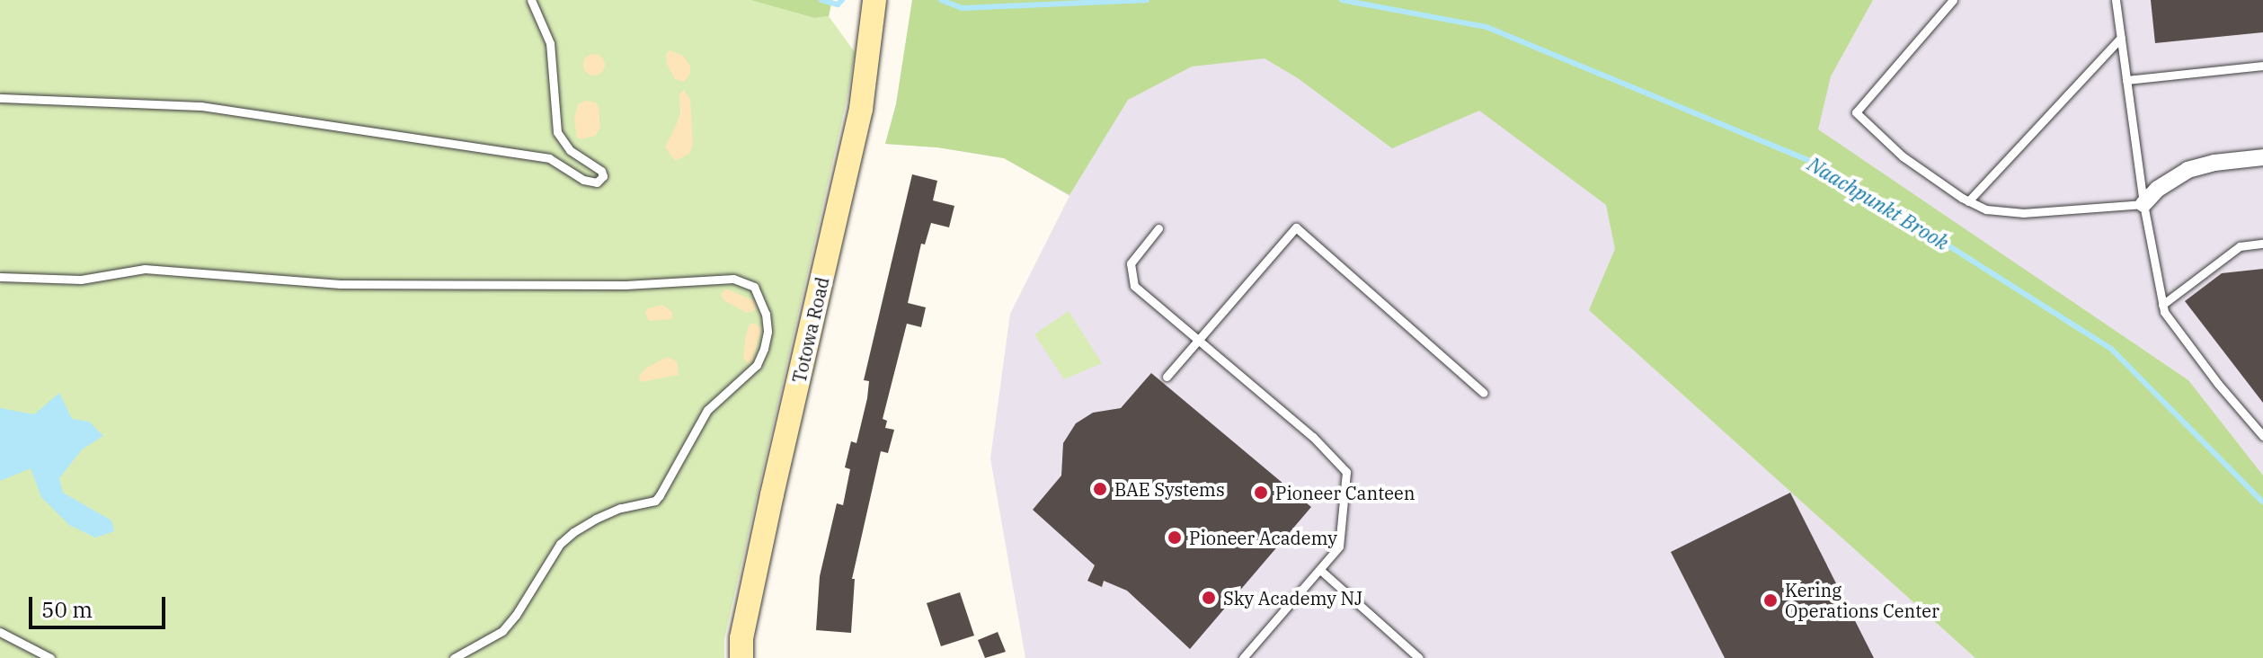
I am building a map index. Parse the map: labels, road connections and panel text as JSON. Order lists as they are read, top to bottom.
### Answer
{
  "streets": {
    "main road": ["Totowa Road"]
  },
  "water": ["Naachpunkt Brook"],
  "places": [
    "BAE Systems",
    "Pioneer Canteen",
    "Pioneer Academy",
    "Sky Academy NJ",
    "Kering Operations Center"
  ],
  "scale_bar": "50 m"
}
